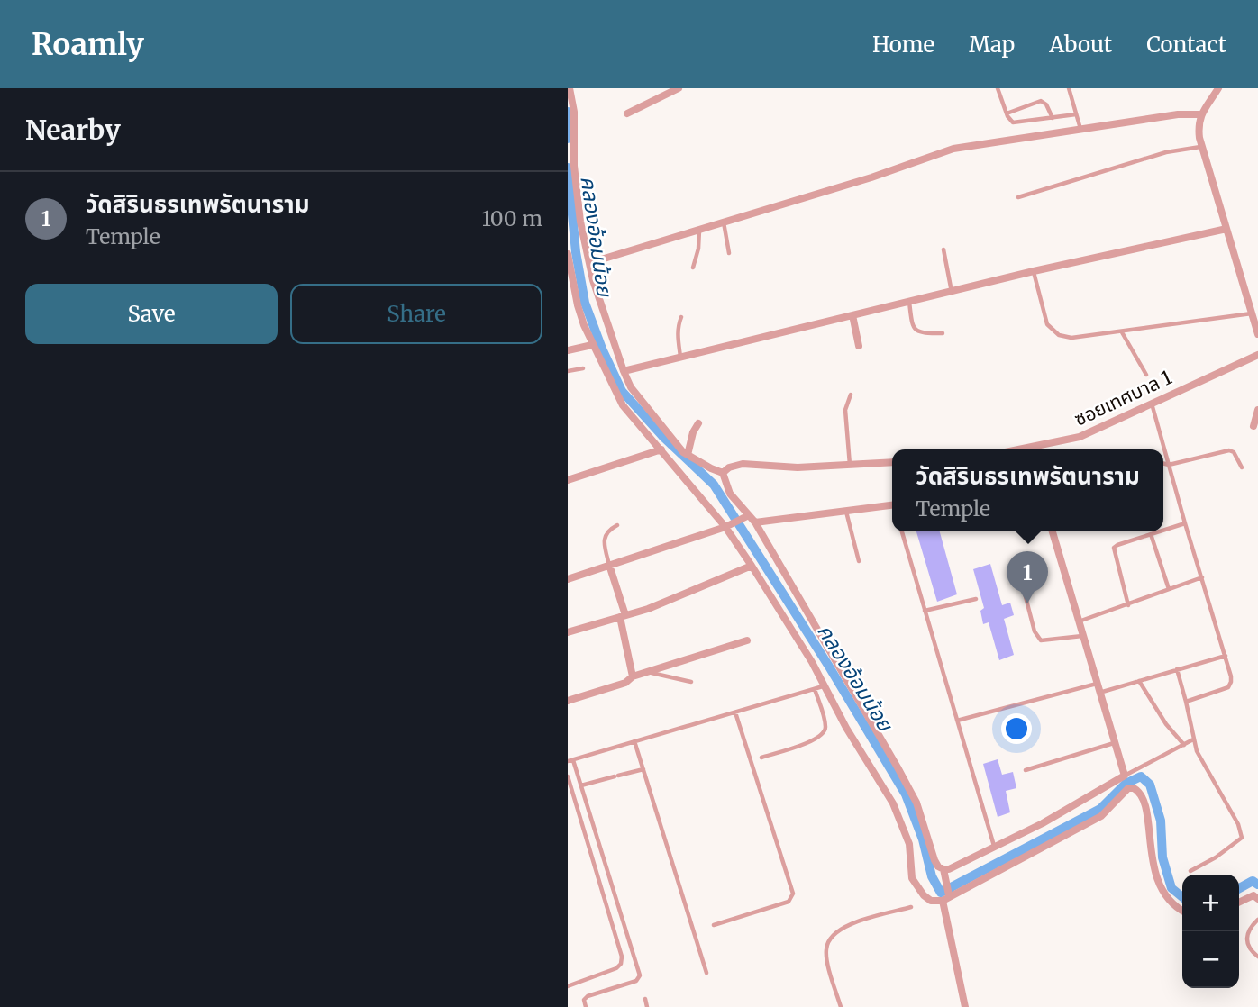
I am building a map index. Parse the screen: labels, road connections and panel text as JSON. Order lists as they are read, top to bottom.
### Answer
{
  "streets": {
    "street": ["ซอยเทศบาล 1"]
  },
  "water": ["คลองอ้อมน้อย"],
  "page": {
    "header": "Roamly",
    "nav": [
      "Home",
      "Map",
      "About",
      "Contact"
    ],
    "heading": "Nearby",
    "list": [
      {
        "mark": "1",
        "name": "วัดสิรินธรเทพรัตนาราม",
        "note": "Temple",
        "value": "100 m"
      }
    ],
    "buttons": ["Save", "Share"],
    "popup": ["วัดสิรินธรเทพรัตนาราม", "Temple"],
    "pins": "1",
    "map_buttons": ["+", "−"]
  }
}
